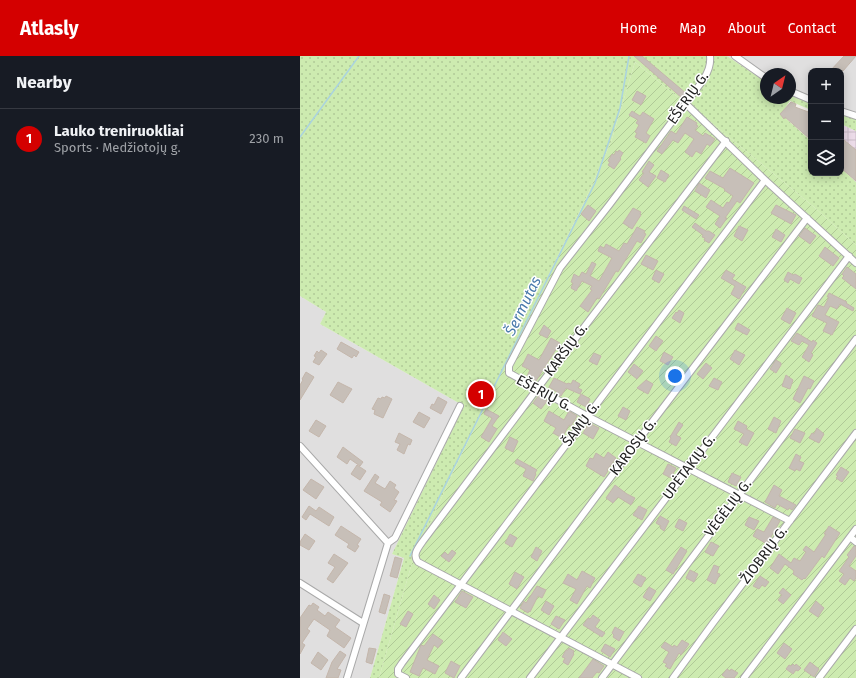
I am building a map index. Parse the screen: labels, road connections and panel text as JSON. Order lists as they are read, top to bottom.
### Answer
{
  "streets": {
    "street": [
      "EŠERIŲ G.",
      "KARŠIŲ G.",
      "ŠAMŲ G.",
      "KAROSŲ G.",
      "UPĖTAKIŲ G.",
      "VĖGĖLIŲ G.",
      "ŽIOBRIŲ G."
    ]
  },
  "crossings": [
    ["EŠERIŲ G.", "KARŠIŲ G."],
    ["EŠERIŲ G.", "ŠAMŲ G."],
    ["EŠERIŲ G.", "KAROSŲ G."],
    ["EŠERIŲ G.", "UPĖTAKIŲ G."],
    ["EŠERIŲ G.", "VĖGĖLIŲ G."],
    ["EŠERIŲ G.", "ŽIOBRIŲ G."],
    ["KARŠIŲ G.", "ŠAMŲ G."]
  ],
  "water": ["Šermutas"],
  "north": "top right",
  "page": {
    "header": "Atlasly",
    "nav": [
      "Home",
      "Map",
      "About",
      "Contact"
    ],
    "heading": "Nearby",
    "map_buttons": ["+", "−"],
    "list": [
      {
        "mark": "1",
        "name": "Lauko treniruokliai",
        "note": "Sports · Medžiotojų g.",
        "value": "230 m"
      }
    ],
    "pins": "1"
  }
}
